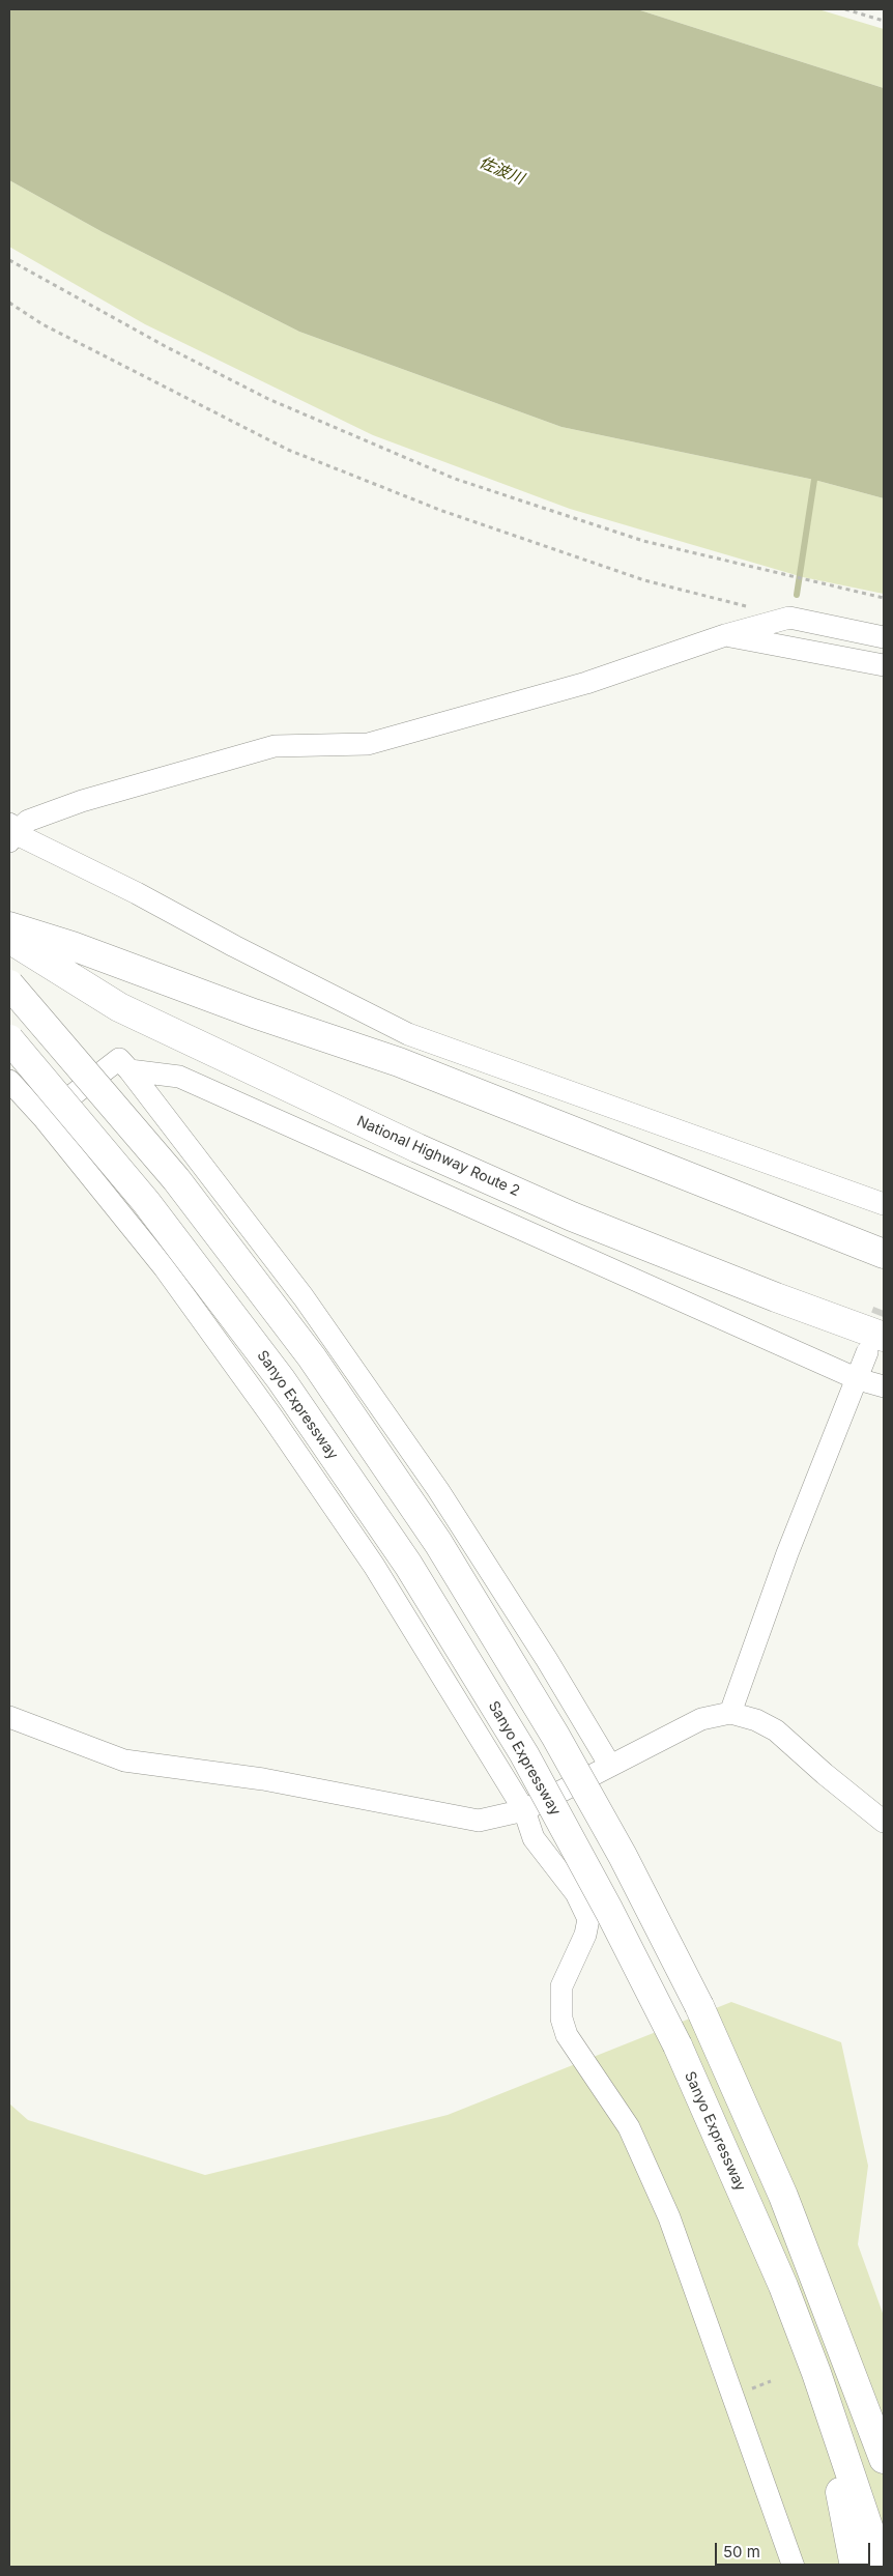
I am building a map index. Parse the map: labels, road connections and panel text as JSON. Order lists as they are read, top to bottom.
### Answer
{
  "streets": {
    "highway": ["National Highway Route 2", "Sanyo Expressway"]
  },
  "water": ["佐波川"],
  "scale_bar": "50 m"
}
